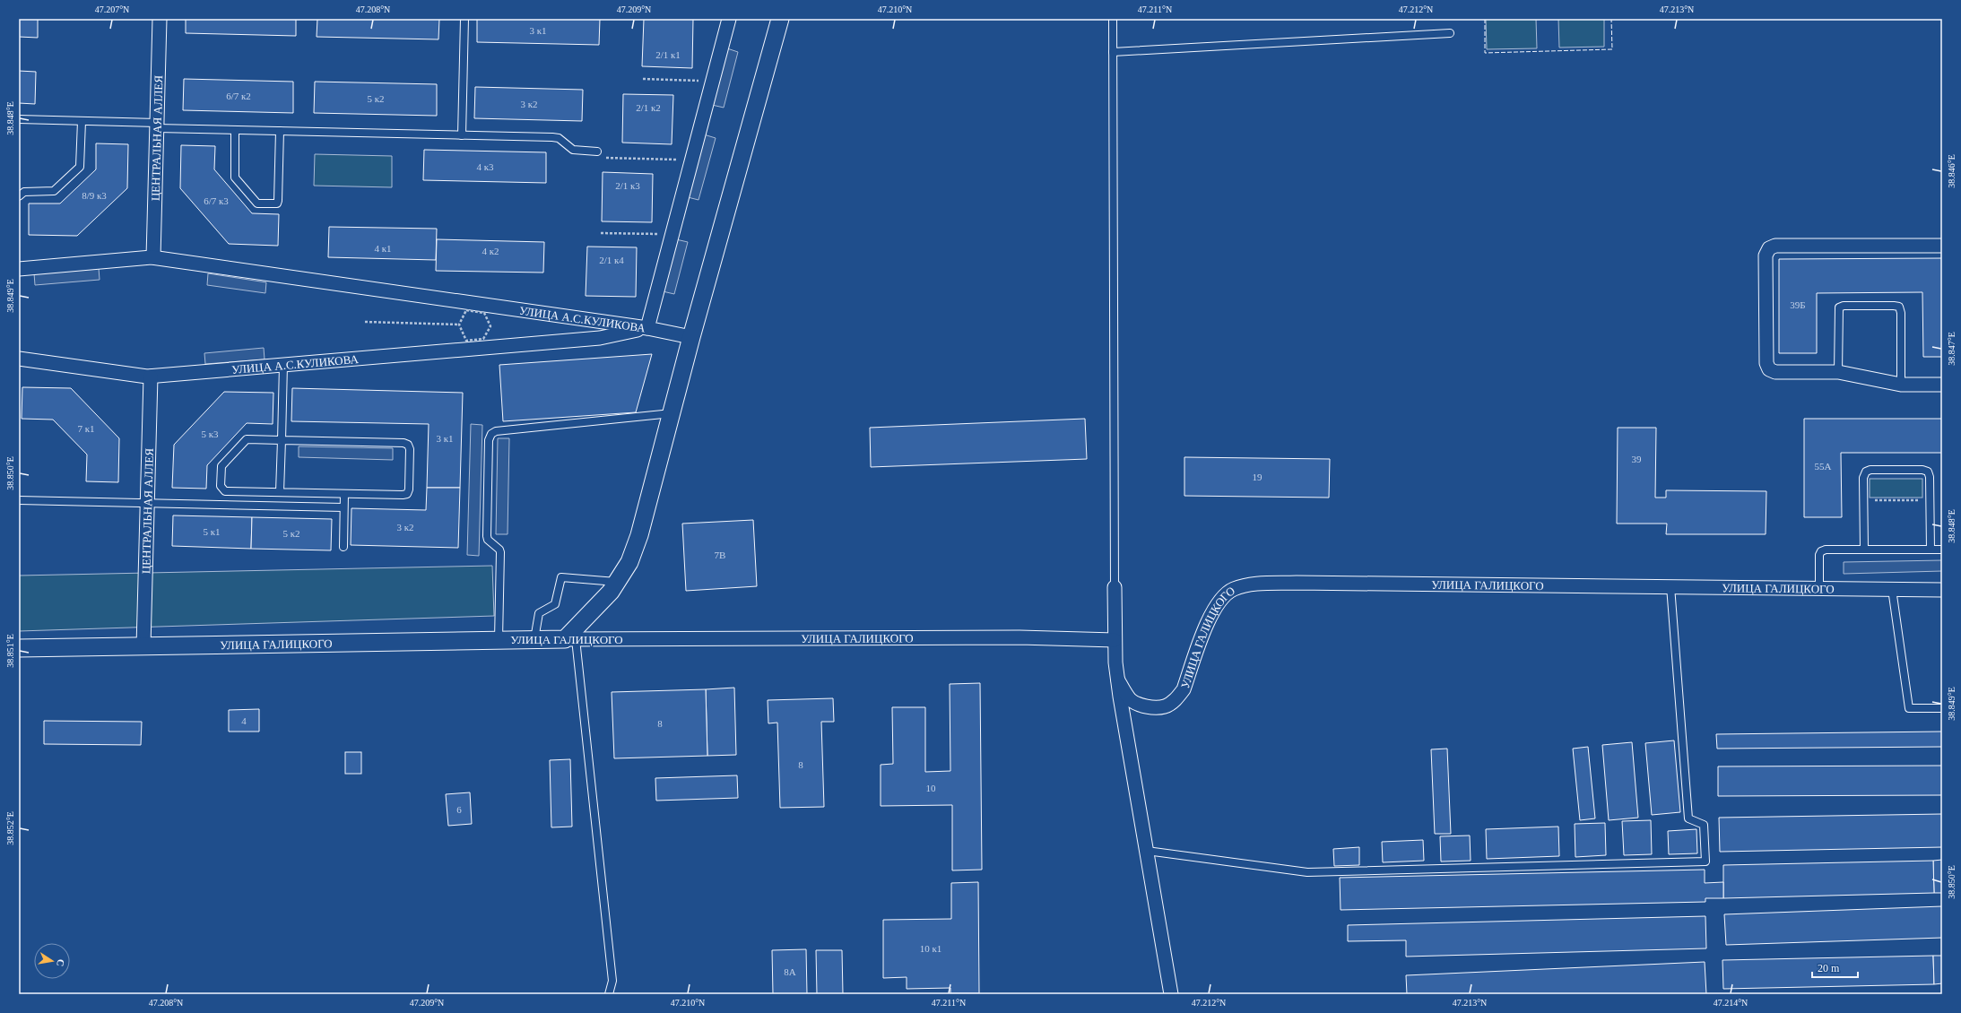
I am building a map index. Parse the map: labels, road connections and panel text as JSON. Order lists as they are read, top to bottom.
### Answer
{
  "streets": {
    "street": ["ЦЕНТРАЛЬНАЯ АЛЛЕЯ", "УЛИЦА А.С.КУЛИКОВА", "УЛИЦА ГАЛИЦКОГО"]
  },
  "crossings": [
    ["ЦЕНТРАЛЬНАЯ АЛЛЕЯ", "УЛИЦА А.С.КУЛИКОВА"],
    ["ЦЕНТРАЛЬНАЯ АЛЛЕЯ", "УЛИЦА ГАЛИЦКОГО"]
  ],
  "house_numbers": [
    "3 к1",
    "2/1 к1",
    "6/7 к2",
    "5 к2",
    "3 к2",
    "2/1 к2",
    "4 к3",
    "2/1 к3",
    "8/9 к3",
    "6/7 к3",
    "4 к1",
    "4 к2",
    "2/1 к4",
    "39Б",
    "7 к1",
    "5 к3",
    "3 к1",
    "39",
    "55А",
    "19",
    "3 к2",
    "5 к1",
    "5 к2",
    "7В",
    "4",
    "8",
    "8",
    "10",
    "6",
    "10 к1",
    "8А"
  ],
  "scale_bar": "20 m",
  "north": "right",
  "coordinates": [
    "47.207°N",
    "47.208°N",
    "47.209°N",
    "47.210°N",
    "47.211°N",
    "47.212°N",
    "47.213°N",
    "38.848°E",
    "38.846°E",
    "38.849°E",
    "38.847°E",
    "38.850°E",
    "38.851°E",
    "38.852°E",
    "47.214°N"
  ]
}
